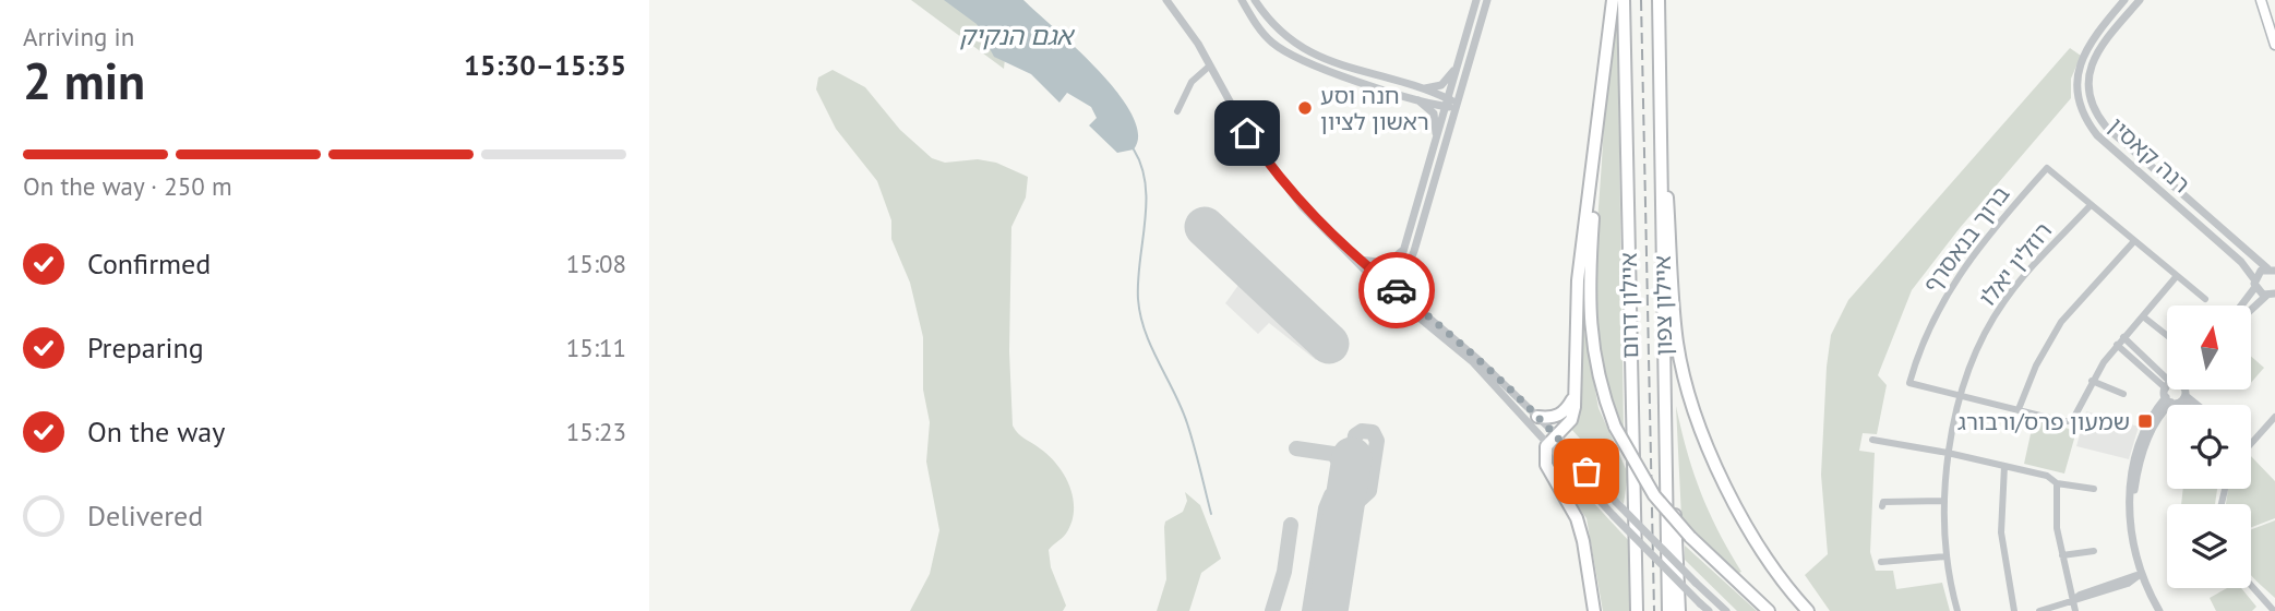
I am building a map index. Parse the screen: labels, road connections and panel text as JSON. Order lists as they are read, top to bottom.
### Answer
{
  "streets": {
    "highway": ["איילון דרום", "איילון צפון"],
    "street": ["רנה קאסין", "ברוך בנאסרף", "רוזלין יאלו"]
  },
  "crossings": [
    ["ברוך בנאסרף", "רוזלין יאלו"]
  ],
  "water": ["אגם הנקיק"],
  "places": {
    "other": ["חנה וסע ראשון לציון"],
    "transit": ["שמעון פרס/ורבורג"]
  },
  "north": "top",
  "page": {
    "heading": ["2 min", "Arriving in", "15:30–15:35"],
    "bar": "On the way · 250 m",
    "list": [
      ["Confirmed", "15:08"],
      ["Preparing", "15:11"],
      ["On the way", "15:23"],
      "Delivered"
    ]
  }
}
